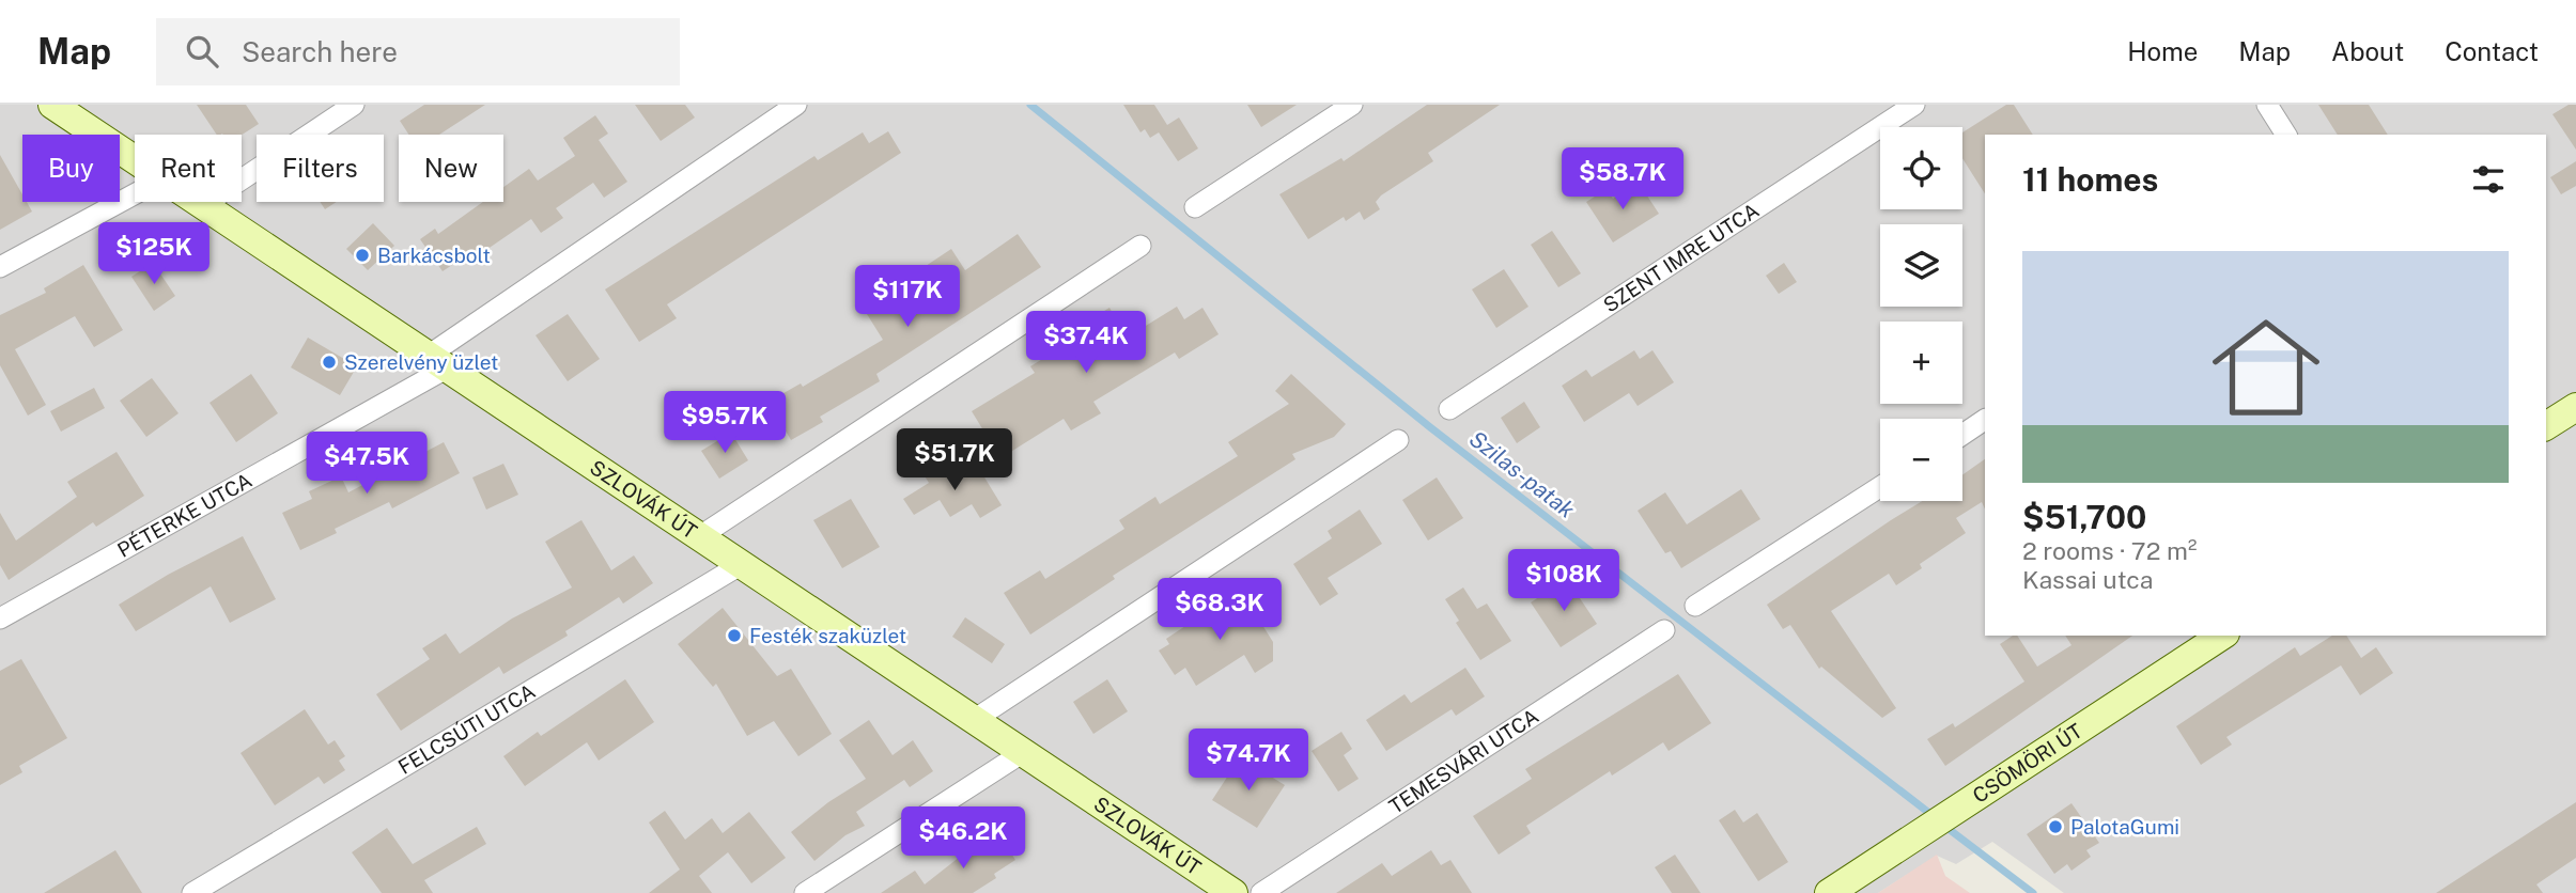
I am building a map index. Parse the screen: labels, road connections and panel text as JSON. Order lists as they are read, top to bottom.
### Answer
{
  "streets": {
    "main road": ["SZLOVÁK ÚT", "CSÖMÖRI ÚT"],
    "street": [
      "SZENT IMRE UTCA",
      "PÉTERKE UTCA",
      "FELCSÚTI UTCA",
      "TEMESVÁRI UTCA"
    ]
  },
  "crossings": [
    ["SZLOVÁK ÚT", "PÉTERKE UTCA"],
    ["SZLOVÁK ÚT", "FELCSÚTI UTCA"]
  ],
  "water": ["Szilas-patak"],
  "places": [
    "Barkácsbolt",
    "Szerelvény üzlet",
    "Festék szaküzlet",
    "PalotaGumi"
  ],
  "page": {
    "header": "Map",
    "search": "Search here",
    "nav": [
      "Home",
      "Map",
      "About",
      "Contact"
    ],
    "map_buttons": ["+", "−"],
    "chip": [
      "Buy",
      "Rent",
      "Filters",
      "New"
    ],
    "heading": "11 homes",
    "price": [
      "$58.7K",
      "$125K",
      "$117K",
      "$37.4K",
      "$95.7K",
      "$51.7K",
      "$47.5K",
      "$108K",
      "$68.3K",
      "$74.7K",
      "$46.2K"
    ],
    "list": [
      {
        "name": "$51,700",
        "note": "2 rooms · 72 m² · Kassai utca"
      }
    ]
  }
}
